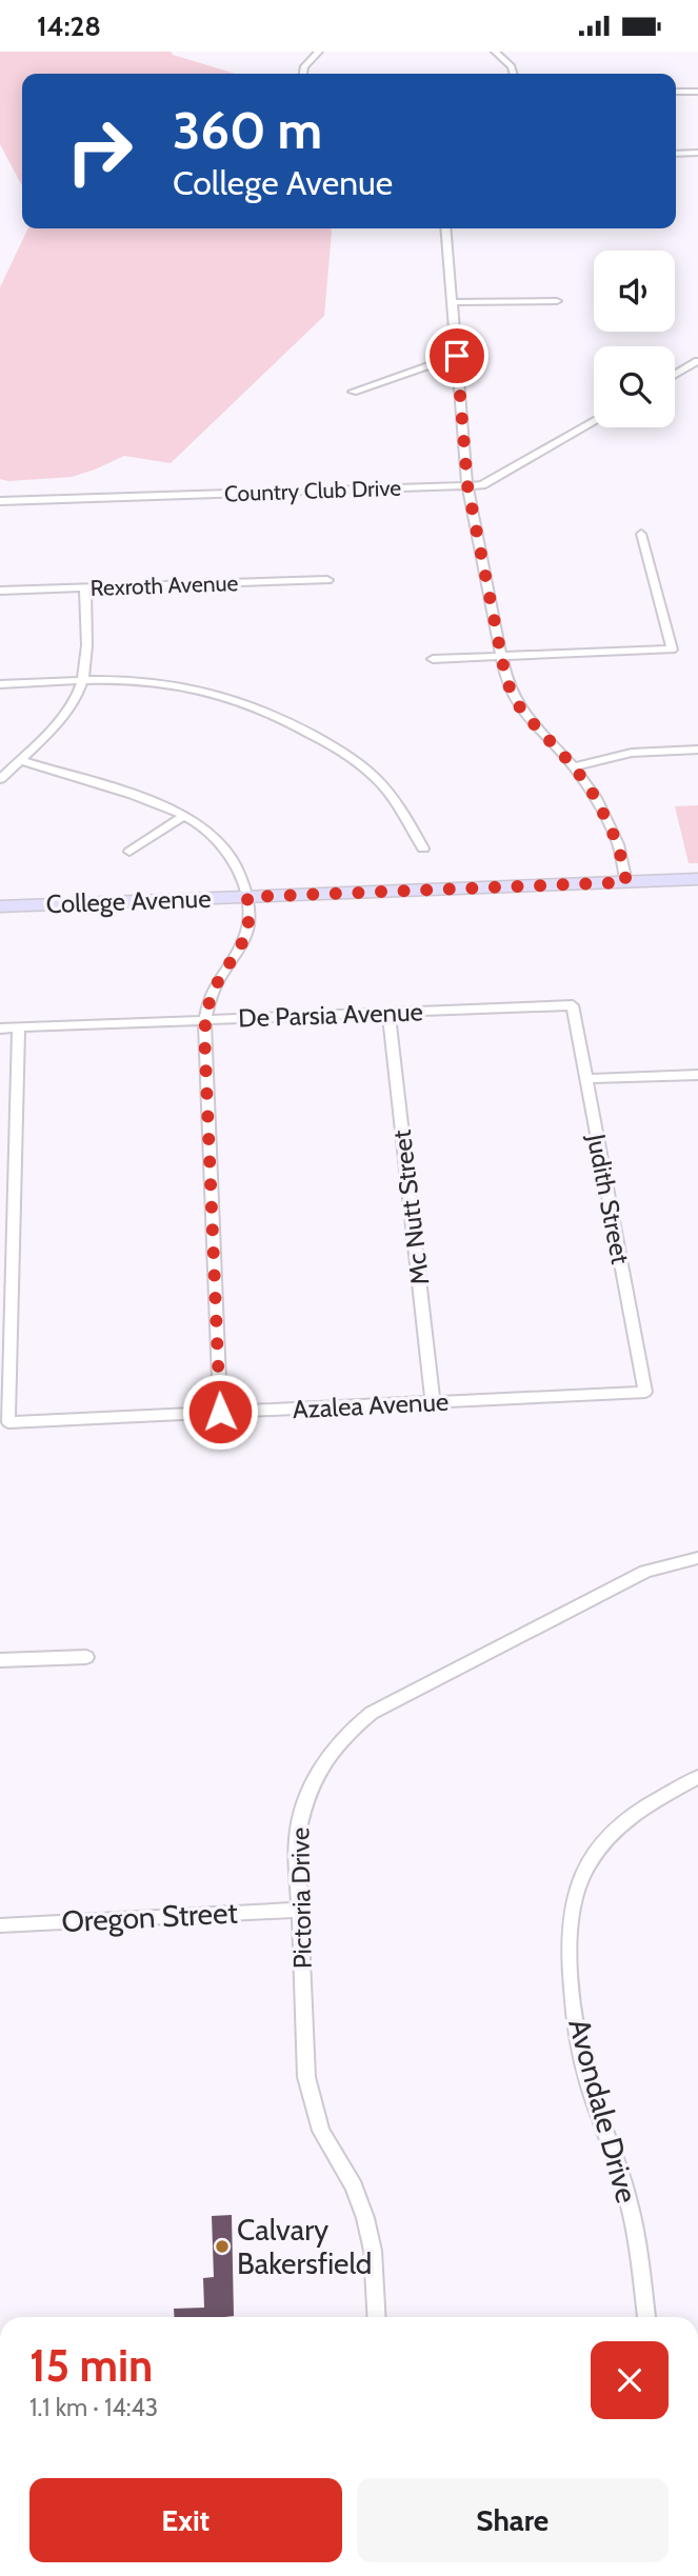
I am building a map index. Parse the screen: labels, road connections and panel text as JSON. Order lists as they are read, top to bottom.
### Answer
{
  "streets": {
    "street": [
      "Country Club Drive",
      "Rexroth Avenue",
      "College Avenue",
      "De Parsia Avenue",
      "Judith Street",
      "Mc Nutt Street",
      "Azalea Avenue",
      "Pictoria Drive",
      "Oregon Street",
      "Avondale Drive"
    ]
  },
  "crossings": [
    ["De Parsia Avenue", "Judith Street"],
    ["De Parsia Avenue", "Mc Nutt Street"],
    ["Judith Street", "Azalea Avenue"],
    ["Mc Nutt Street", "Azalea Avenue"],
    ["Pictoria Drive", "Oregon Street"]
  ],
  "places": ["Calvary Bakersfield"],
  "page": {
    "status": "14:28",
    "turn": ["360 m", "College Avenue"],
    "heading": ["15 min", "1.1 km · 14:43"],
    "buttons": ["Exit", "Share"]
  }
}
